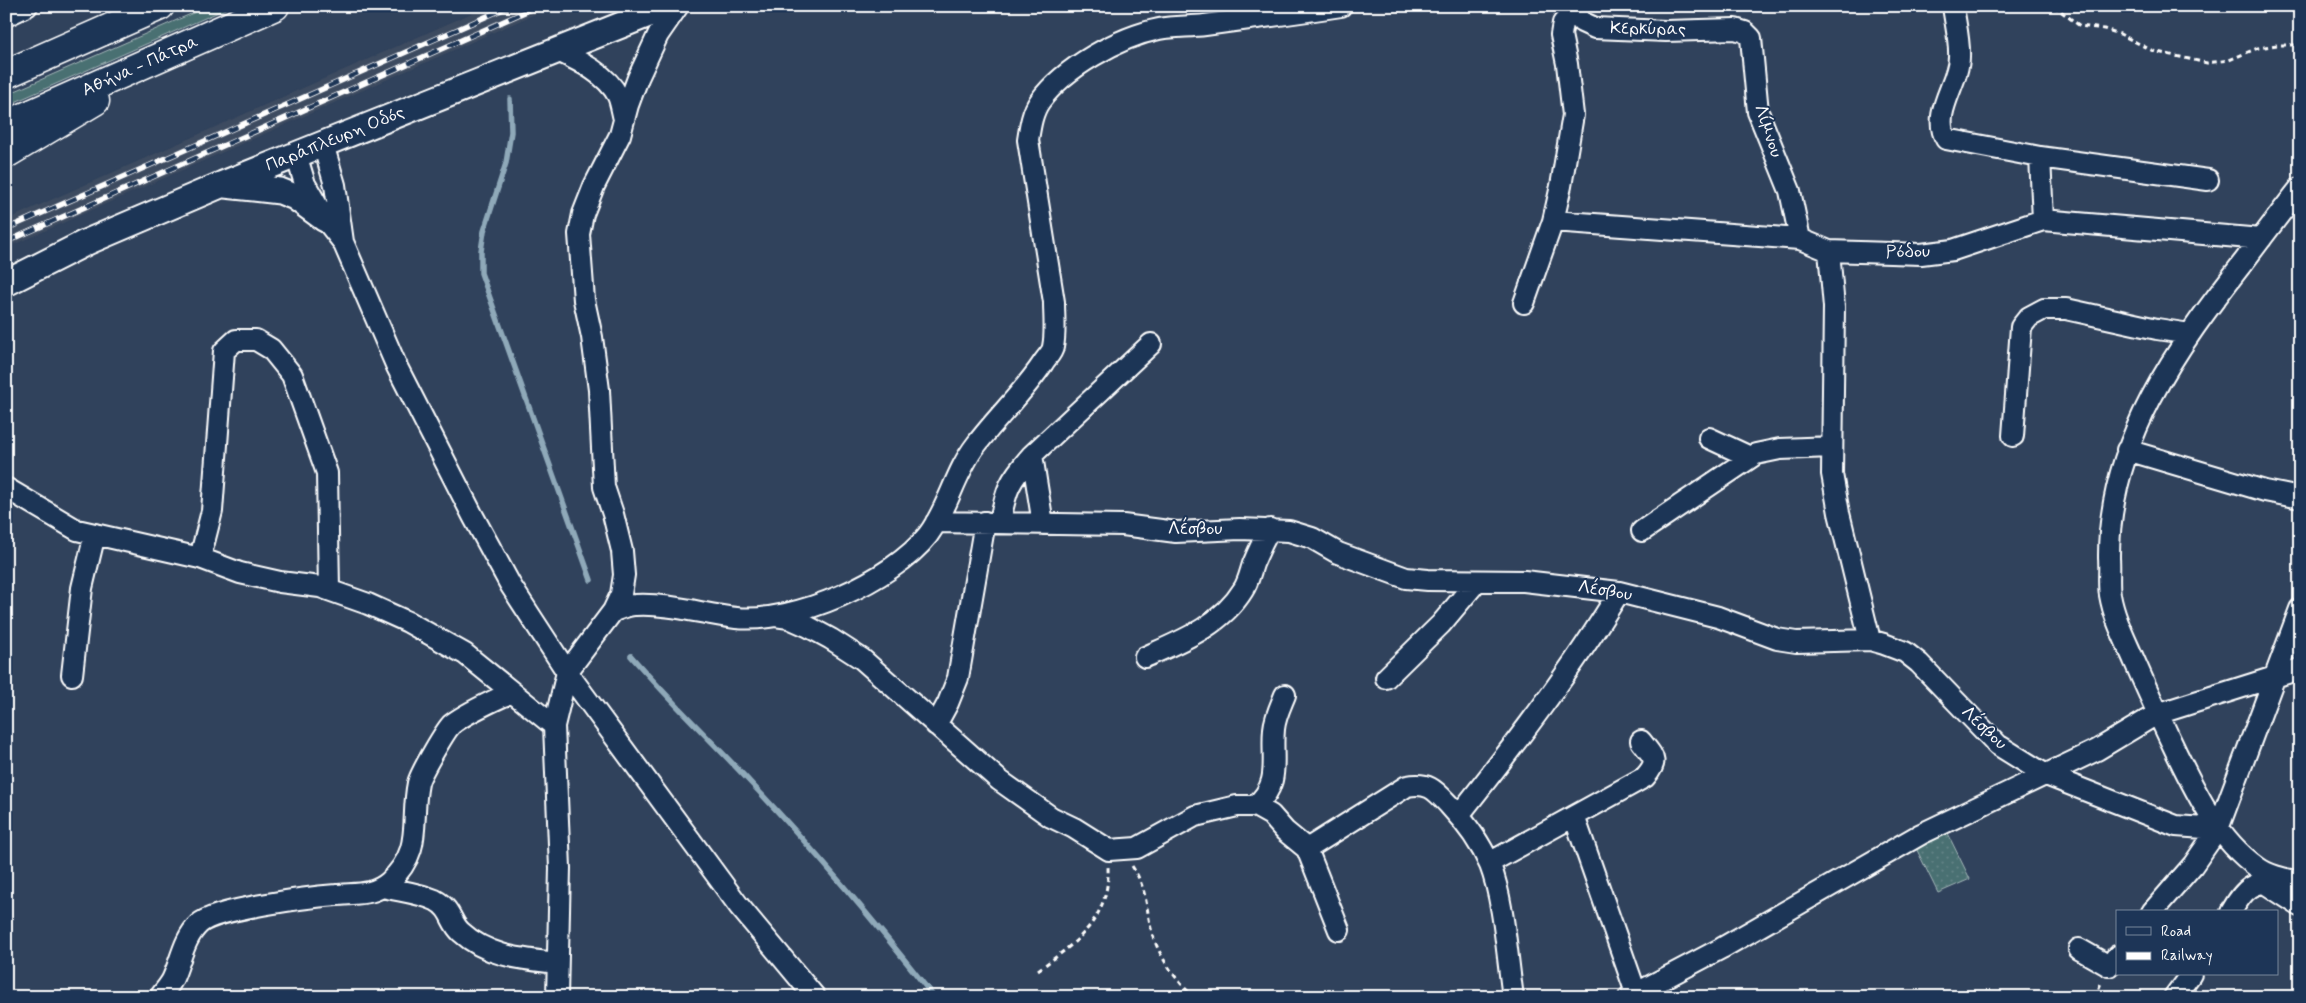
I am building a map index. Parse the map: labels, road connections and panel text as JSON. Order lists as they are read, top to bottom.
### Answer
{
  "streets": {
    "highway": ["Αθήνα - Πάτρα"],
    "main road": ["Παράπλευρη Οδός"],
    "street": [
      "Κερκύρας",
      "Λίμνου",
      "Ρόδου",
      "Λέσβου"
    ]
  },
  "crossings": [
    ["Κερκύρας", "Λίμνου"],
    ["Λίμνου", "Ρόδου"]
  ],
  "legend": ["Road", "Railway"]
}
